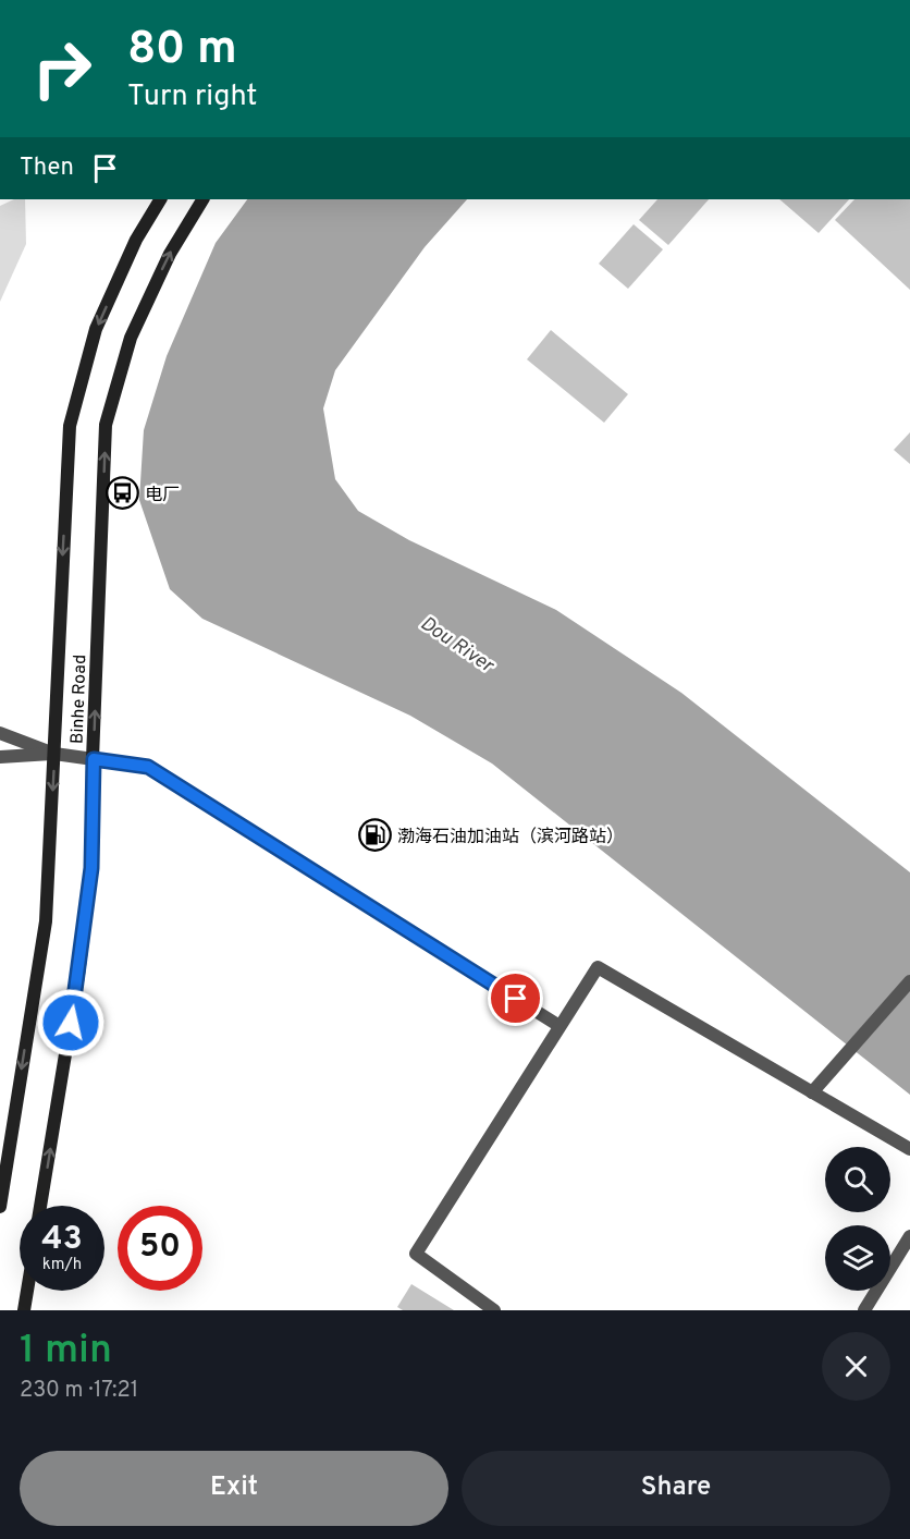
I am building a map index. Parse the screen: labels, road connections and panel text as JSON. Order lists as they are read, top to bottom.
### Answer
{
  "streets": {
    "main road": ["Binhe Road"]
  },
  "water": ["Dou River"],
  "places": {
    "bus stop": ["电厂"],
    "fuel station": ["渤海石油加油站（滨河路站）"]
  },
  "page": {
    "turn": ["80 m", "Turn right"],
    "then": "Then",
    "speed": "43 km/h",
    "limit": "50",
    "heading": ["1 min", "230 m · 17:21"],
    "buttons": ["Exit", "Share"]
  }
}
